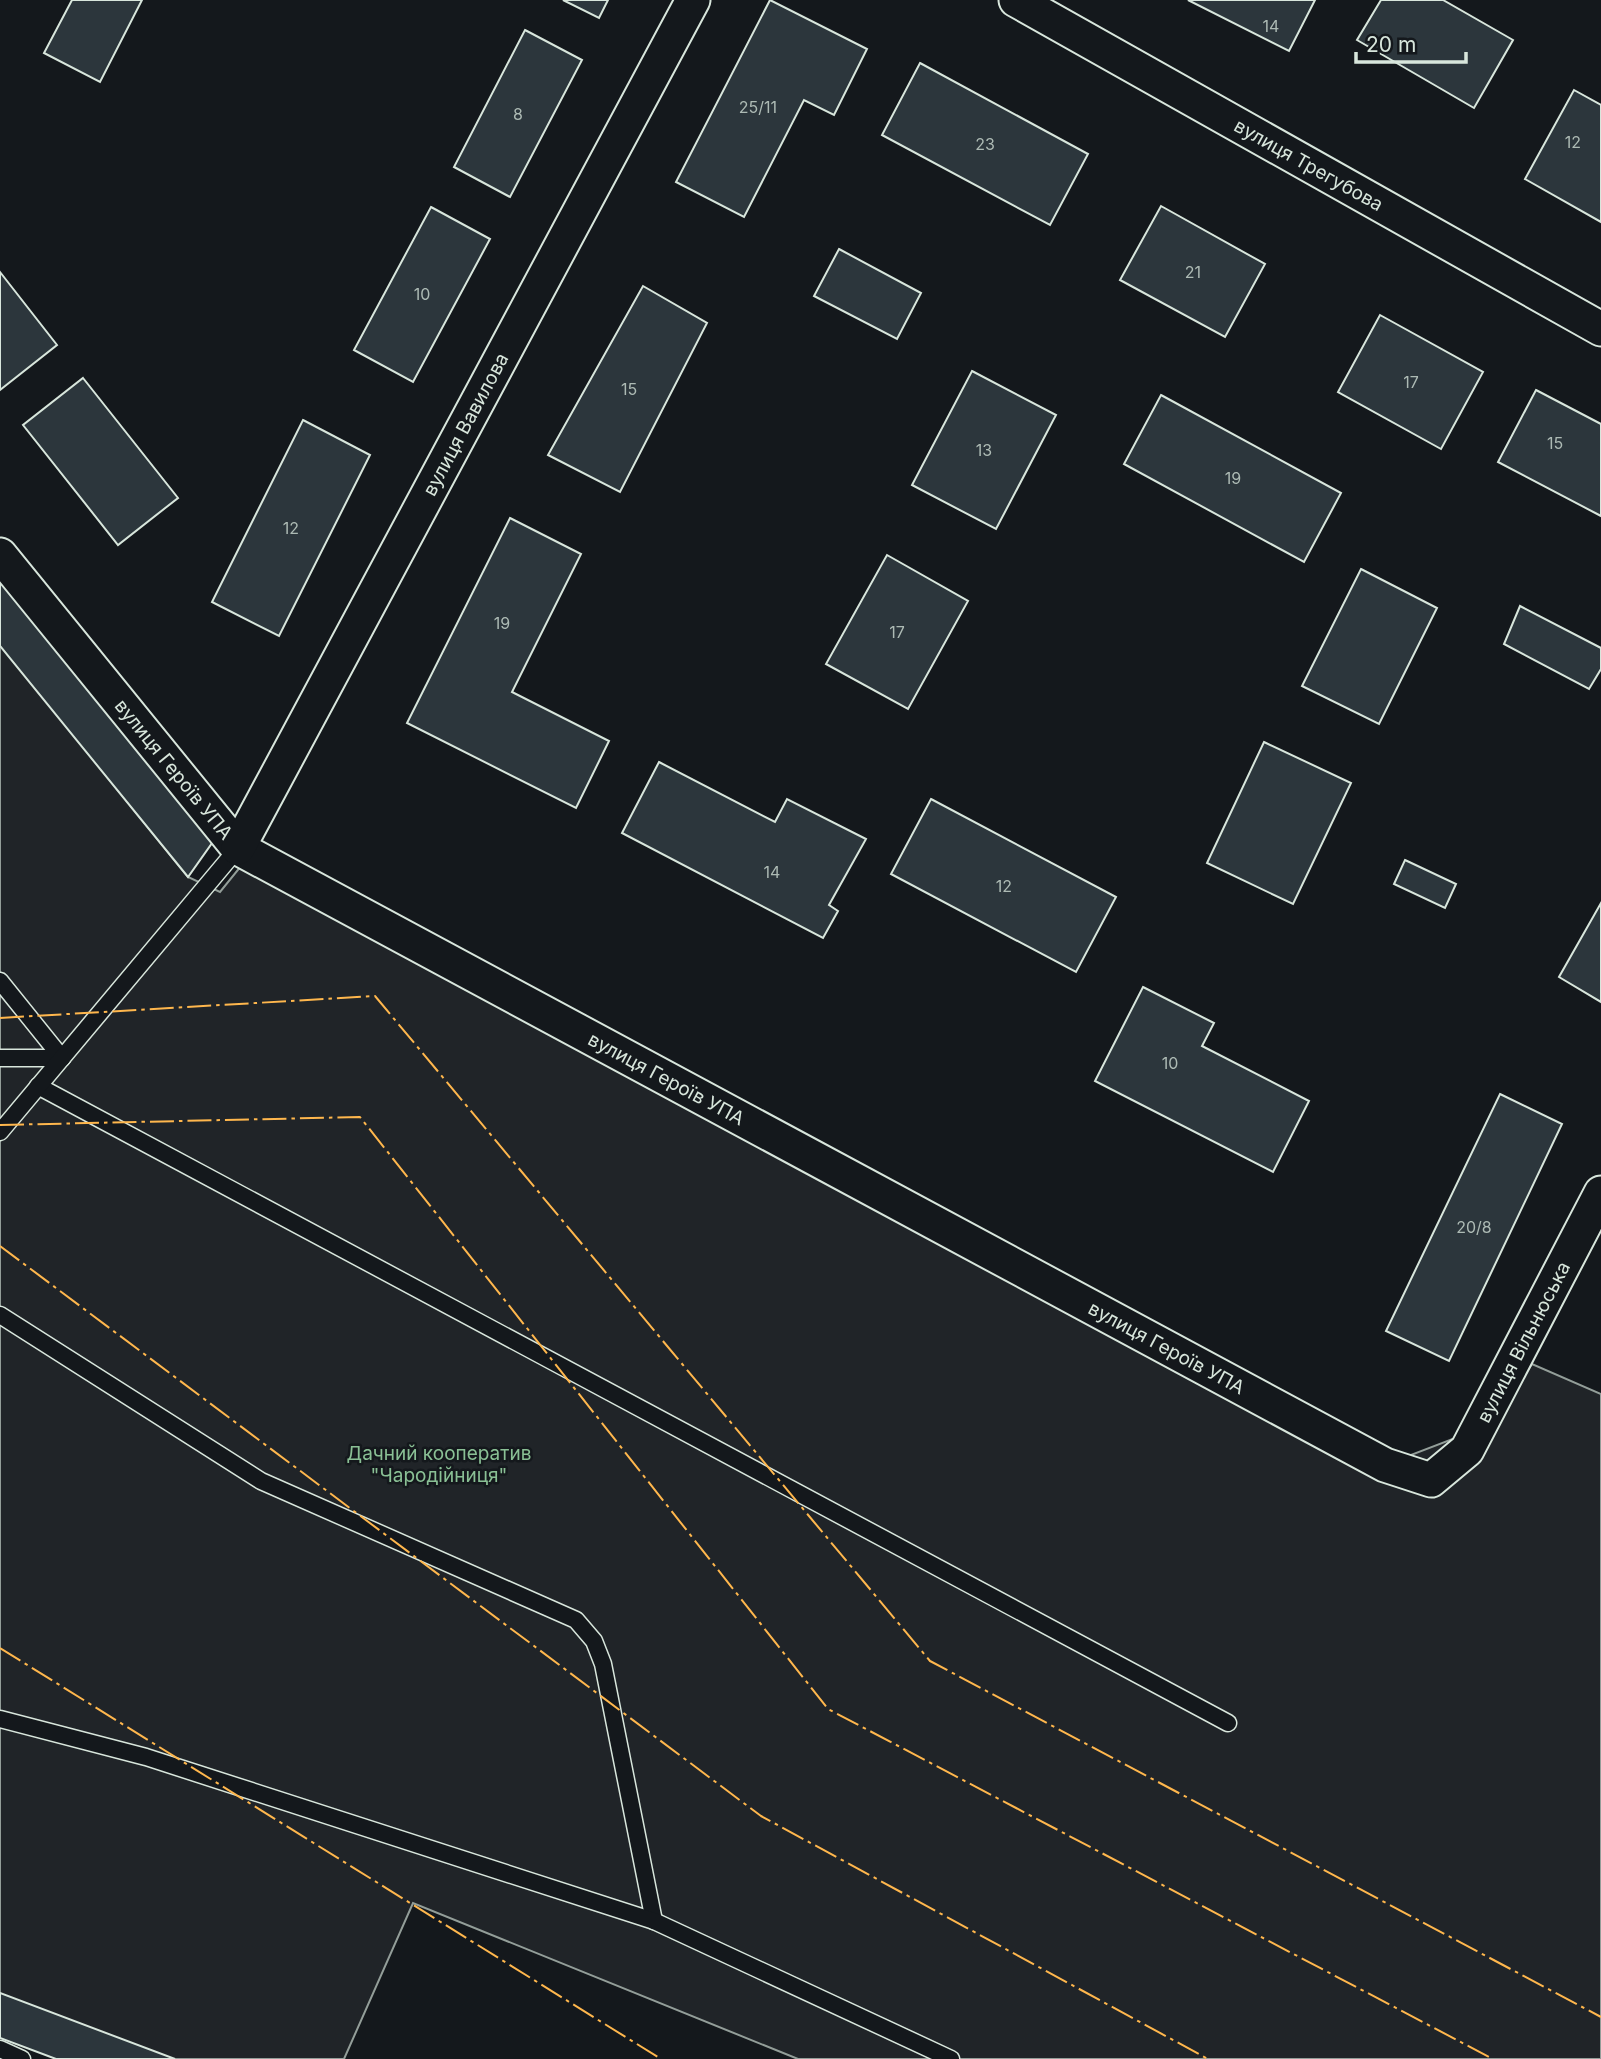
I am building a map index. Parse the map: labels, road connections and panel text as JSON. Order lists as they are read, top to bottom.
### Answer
{
  "streets": {
    "street": [
      "вулиця Трегубова",
      "вулиця Вавилова",
      "вулиця Героїв УПА",
      "вулиця Вільнюська"
    ]
  },
  "crossings": [
    ["вулиця Вавилова", "вулиця Героїв УПА"],
    ["вулиця Героїв УПА", "вулиця Вільнюська"]
  ],
  "parks": ["Дачний кооператив \"Чародійниця\""],
  "house_numbers": [
    "14",
    "25/11",
    "8",
    "12",
    "23",
    "21",
    "10",
    "17",
    "15",
    "15",
    "13",
    "19",
    "12",
    "19",
    "17",
    "14",
    "12",
    "10",
    "20/8"
  ],
  "scale_bar": "20 m"
}
